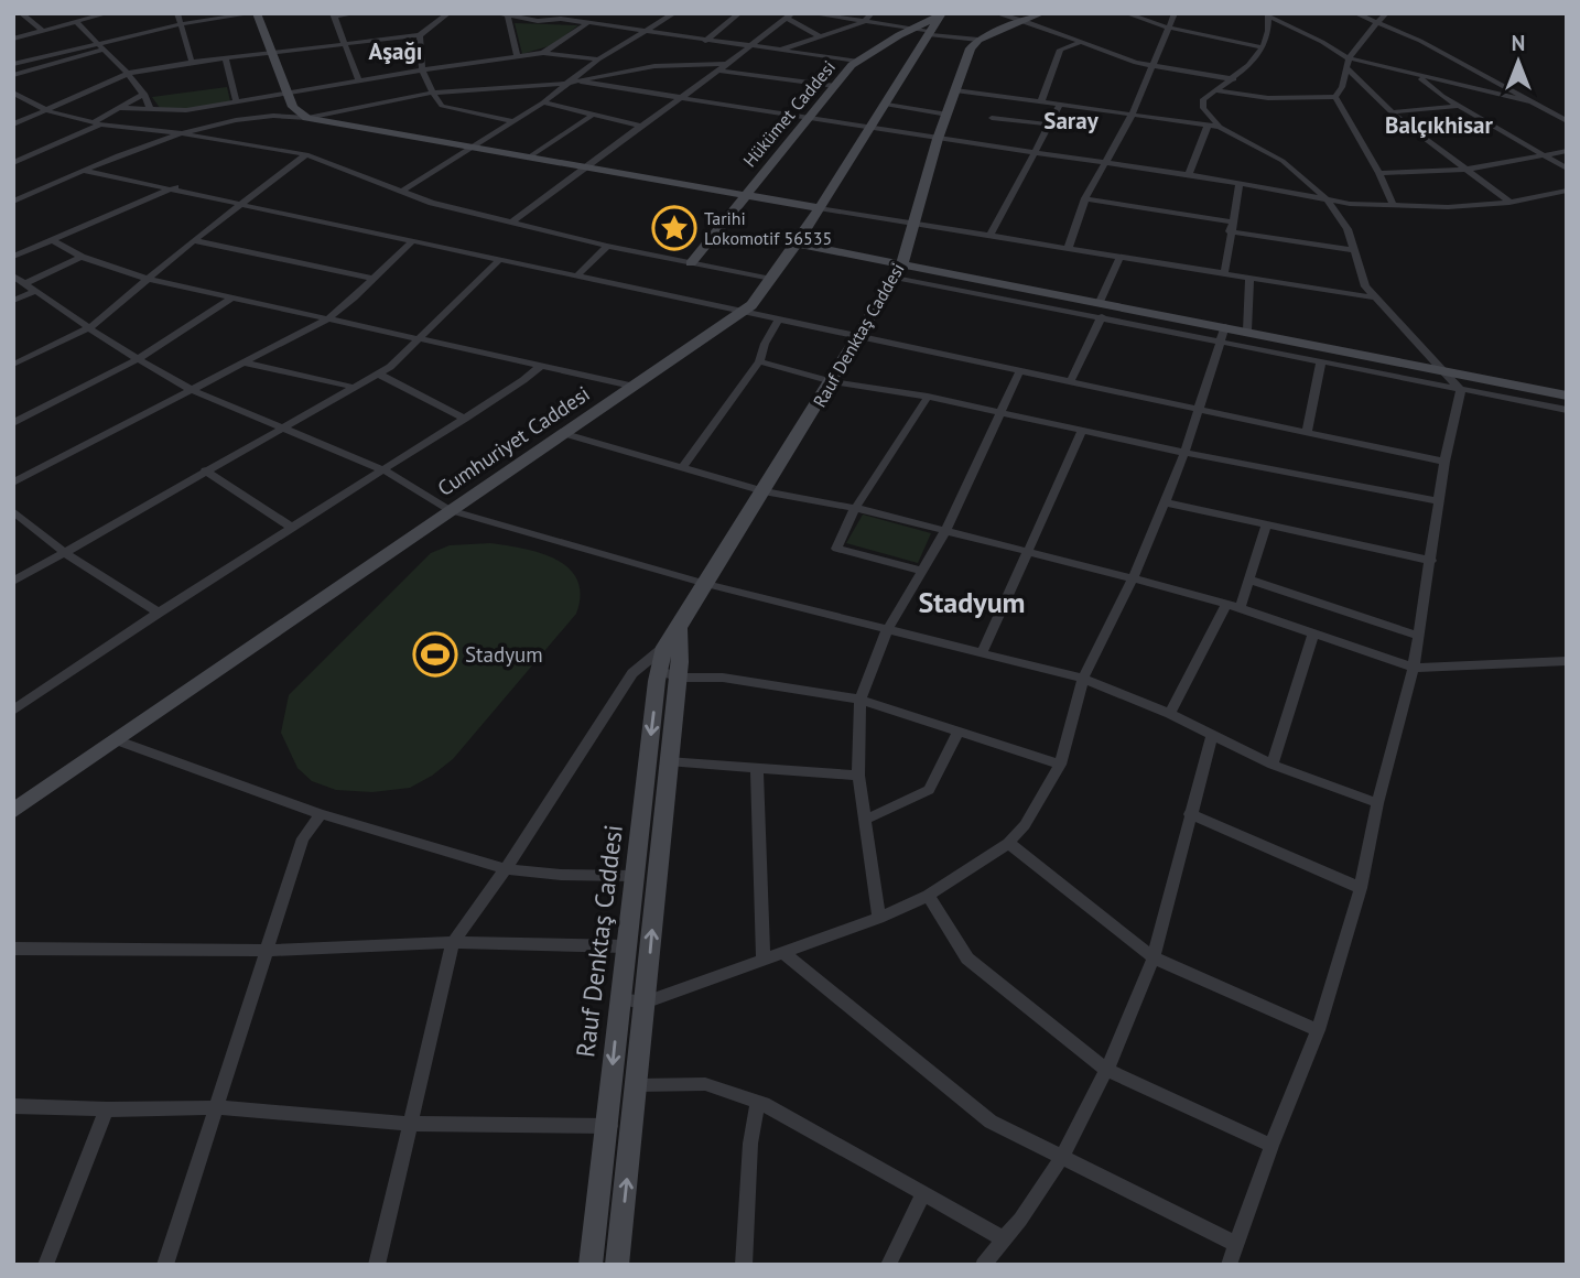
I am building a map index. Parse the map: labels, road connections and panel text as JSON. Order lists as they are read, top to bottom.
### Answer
{
  "streets": {
    "street": ["Hükümet Caddesi", "Rauf Denktaş Caddesi", "Cumhuriyet Caddesi"]
  },
  "crossings": [
    ["Hükümet Caddesi", "Cumhuriyet Caddesi"]
  ],
  "districts": [
    "Aşağı",
    "Saray",
    "Balçıkhisar",
    "Stadyum"
  ],
  "places": {
    "place": ["Tarihi Lokomotif 56535"],
    "sports": ["Stadyum"]
  },
  "north": "top"
}
